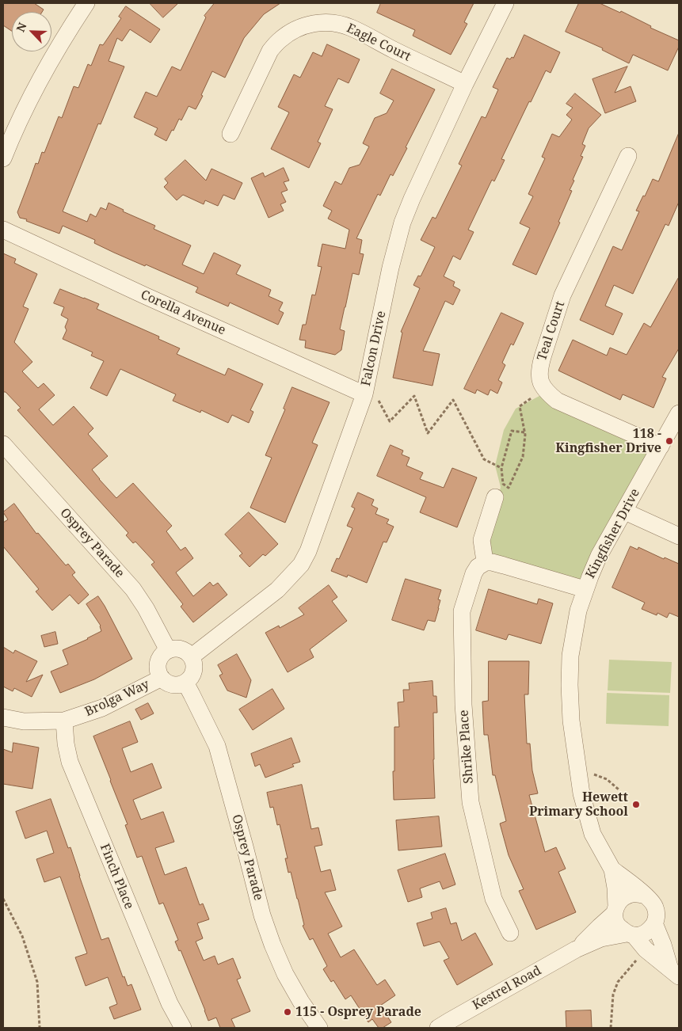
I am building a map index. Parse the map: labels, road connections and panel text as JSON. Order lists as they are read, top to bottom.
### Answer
{
  "streets": {
    "street": [
      "Eagle Court",
      "Corella Avenue",
      "Teal Court",
      "Falcon Drive",
      "Kingfisher Drive",
      "Osprey Parade",
      "Brolga Way",
      "Shrike Place",
      "Finch Place",
      "Kestrel Road"
    ]
  },
  "crossings": [
    ["Eagle Court", "Falcon Drive"],
    ["Corella Avenue", "Falcon Drive"],
    ["Teal Court", "Kingfisher Drive"],
    ["Falcon Drive", "Osprey Parade"],
    ["Falcon Drive", "Brolga Way"],
    ["Kingfisher Drive", "Kestrel Road"],
    ["Osprey Parade", "Brolga Way"],
    ["Brolga Way", "Finch Place"]
  ],
  "places": ["118 - Kingfisher Drive", "Hewett Primary School", "115 - Osprey Parade"],
  "north": "top left"
}
